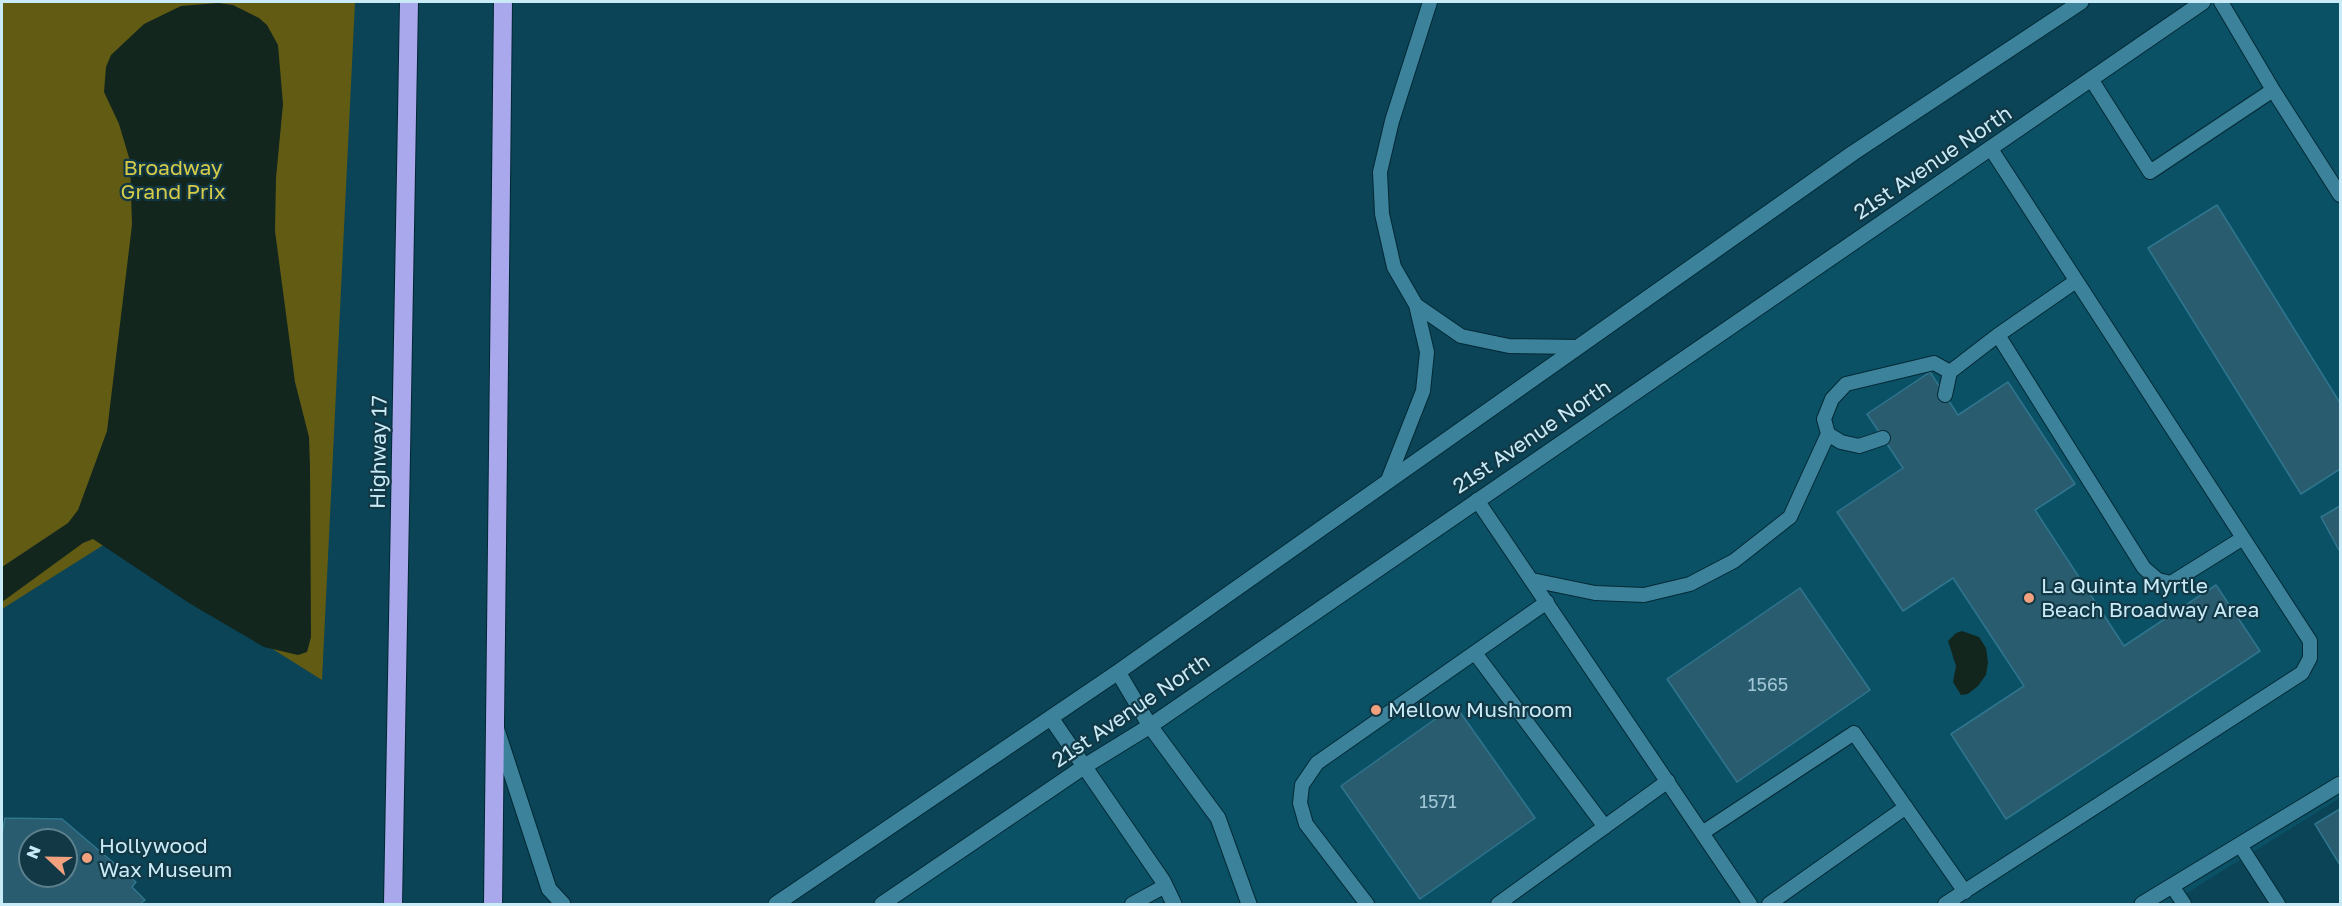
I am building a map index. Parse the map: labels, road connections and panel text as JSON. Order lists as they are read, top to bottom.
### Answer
{
  "streets": {
    "highway": ["Highway 17"],
    "main road": ["21st Avenue North"]
  },
  "parks": ["Broadway Grand Prix"],
  "places": ["La Quinta Myrtle Beach Broadway Area", "Mellow Mushroom", "Hollywood Wax Museum"],
  "house_numbers": ["1565", "1571"],
  "north": "left"
}
